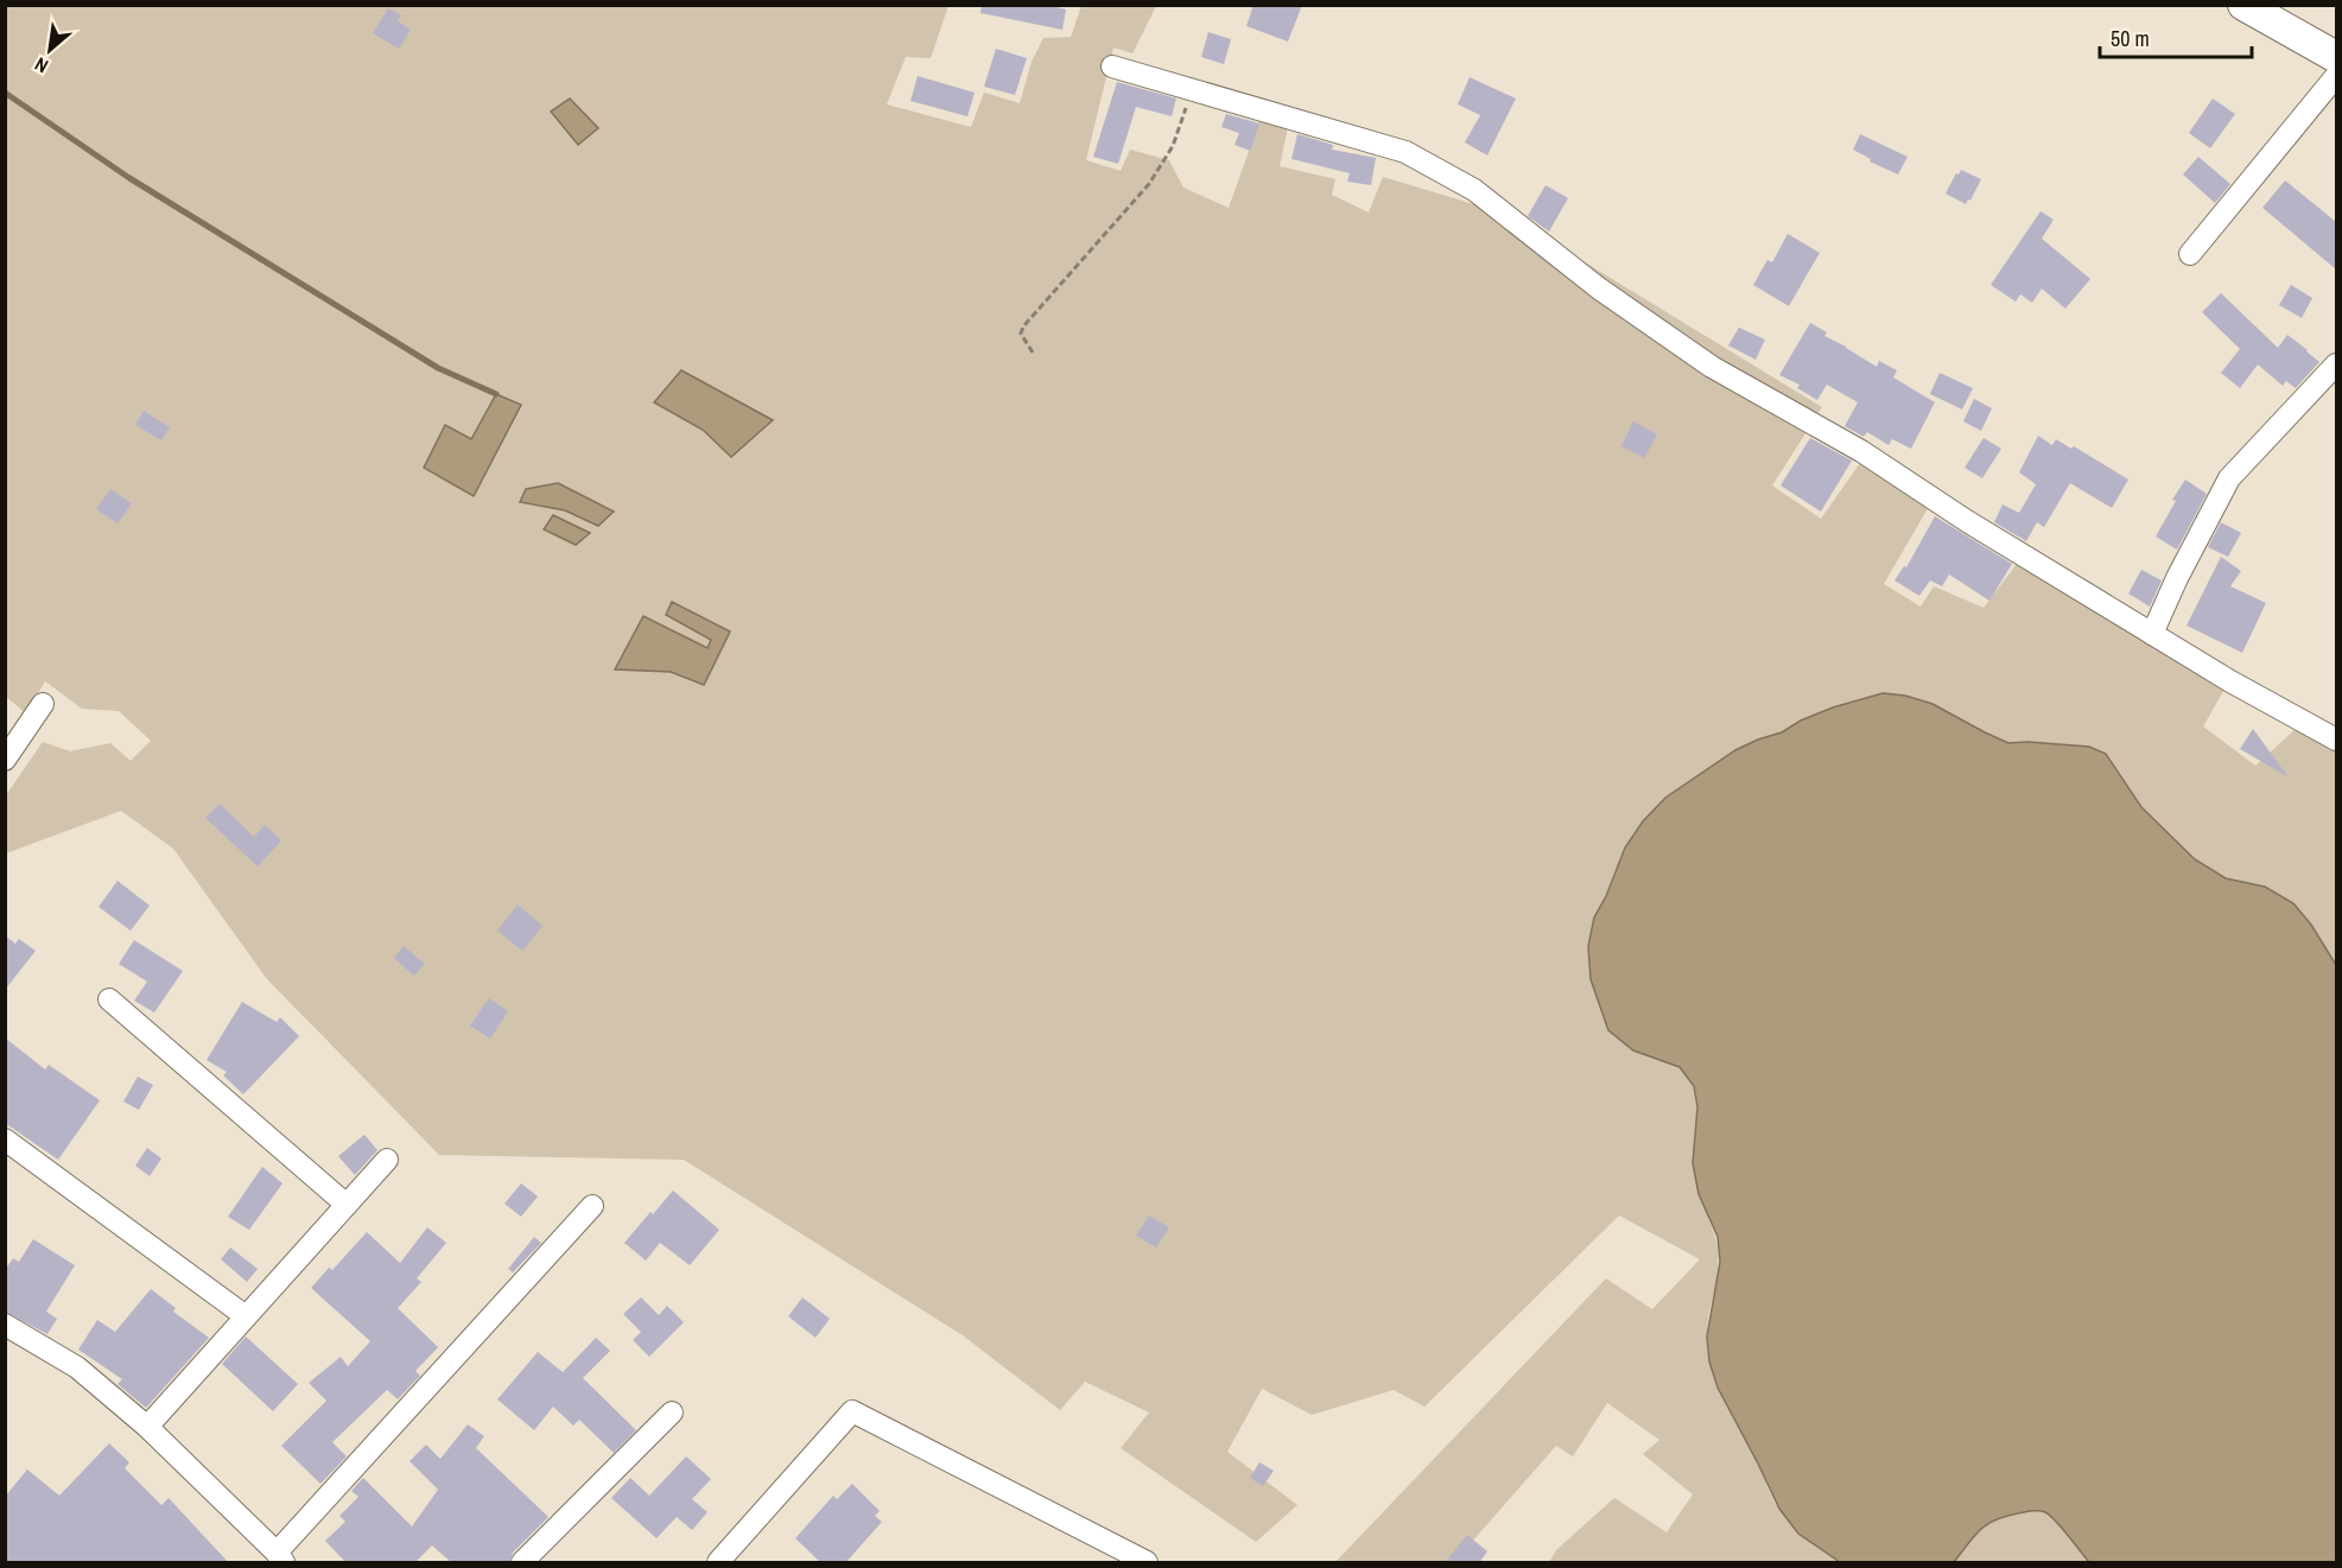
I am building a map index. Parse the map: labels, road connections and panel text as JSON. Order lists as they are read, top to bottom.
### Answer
{
  "scale_bar": "50 m",
  "north": "bottom left"
}
